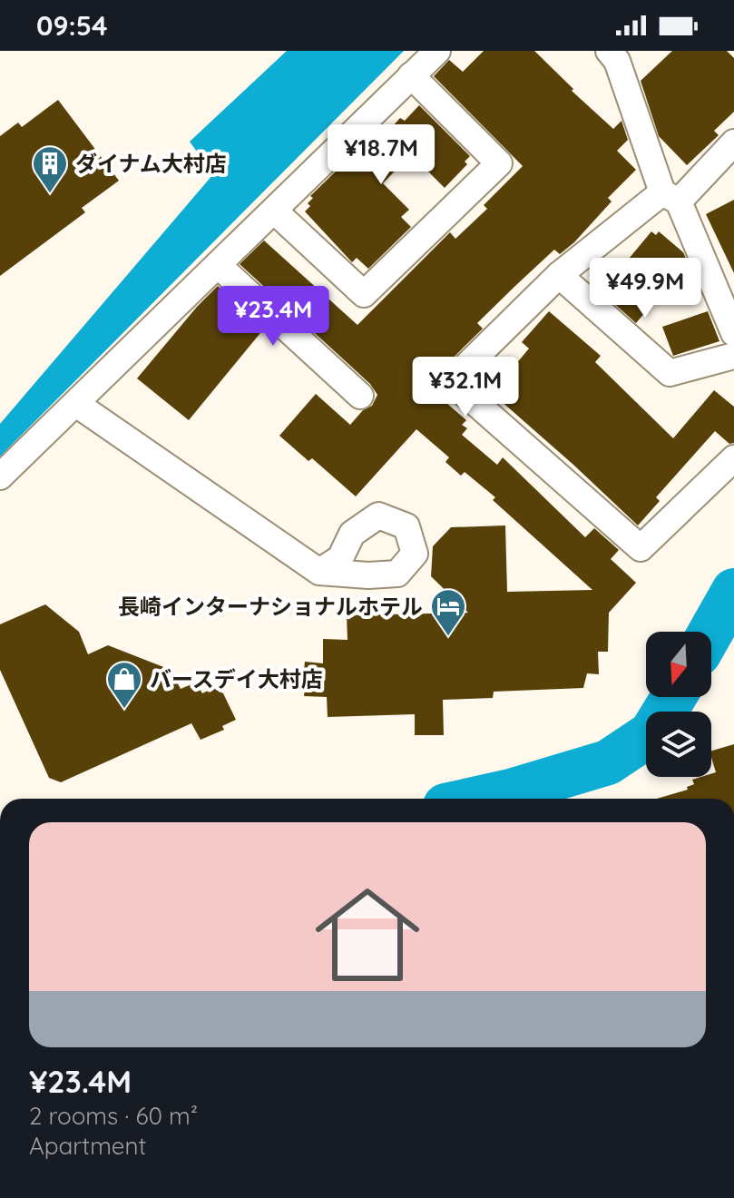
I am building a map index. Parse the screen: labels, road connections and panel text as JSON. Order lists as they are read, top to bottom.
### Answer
{
  "places": {
    "building": ["ダイナム大村店"],
    "hotel": ["長崎インターナショナルホテル"],
    "shop": ["バースデイ大村店"]
  },
  "north": "bottom",
  "page": {
    "status": "09:54",
    "price": [
      "¥18.7M",
      "¥49.9M",
      "¥23.4M",
      "¥32.1M"
    ],
    "list": [
      {
        "name": "¥23.4M",
        "note": "2 rooms · 60 m² · Apartment"
      }
    ]
  }
}
